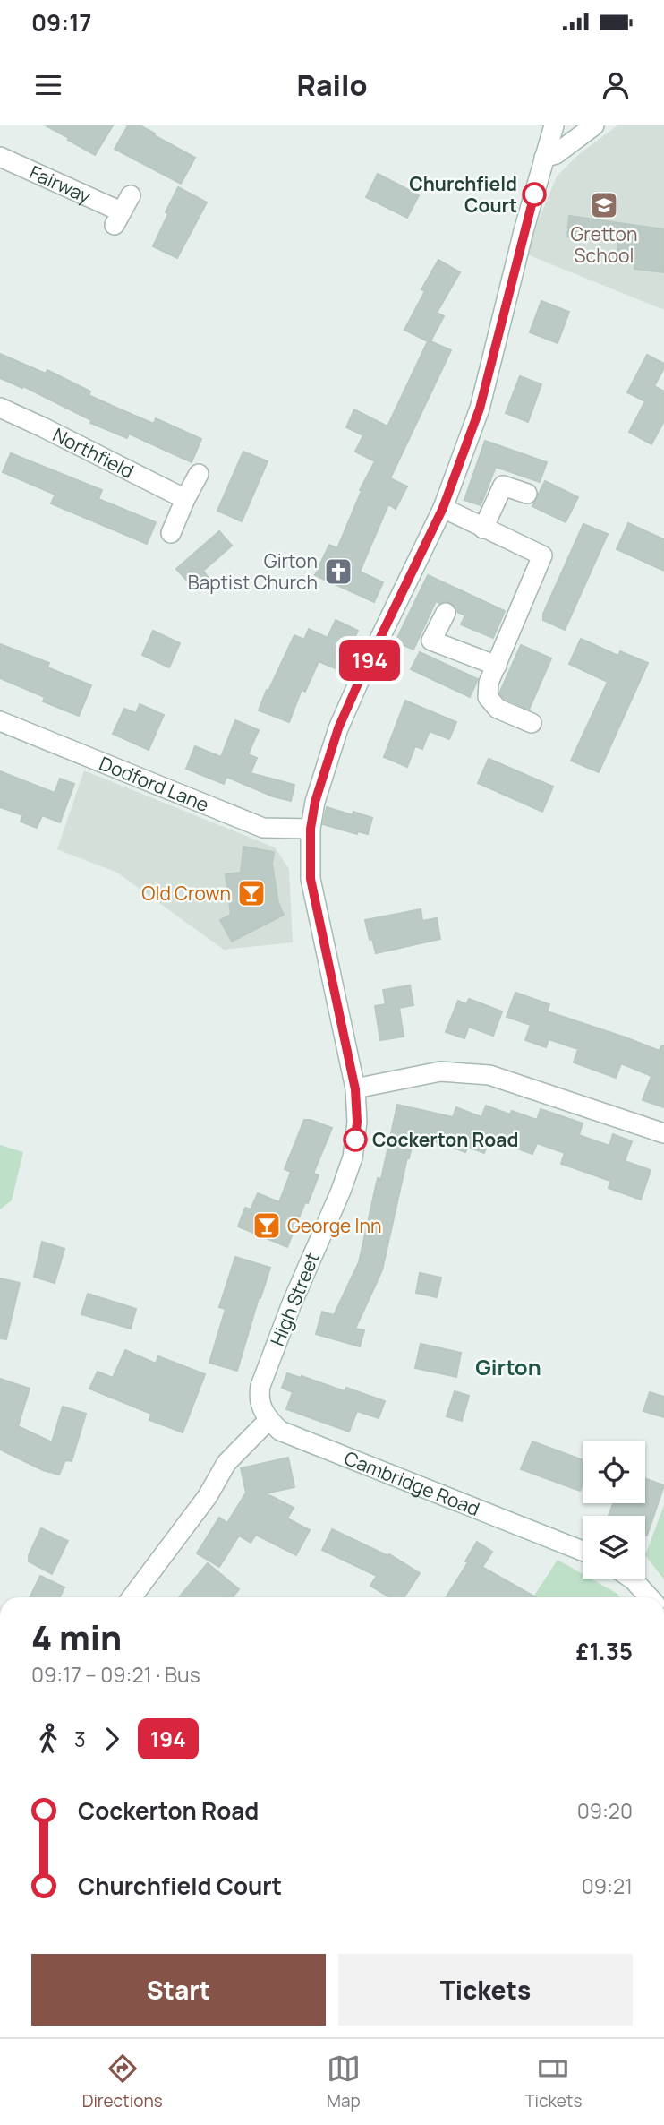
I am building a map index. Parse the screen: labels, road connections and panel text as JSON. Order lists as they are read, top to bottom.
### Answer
{
  "streets": {
    "street": [
      "Fairway",
      "Northfield",
      "Dodford Lane",
      "High Street",
      "Cambridge Road"
    ]
  },
  "crossings": [
    ["Dodford Lane", "High Street"],
    ["High Street", "Cambridge Road"]
  ],
  "districts": ["Girton"],
  "places": {
    "other": ["Churchfield Court", "Cockerton Road"],
    "school or university": ["Gretton School"],
    "church": ["Girton Baptist Church"],
    "bar": ["Old Crown", "George Inn"]
  },
  "lines": ["bus line 194"],
  "page": {
    "status": "09:17",
    "header": "Railo",
    "on_map": "194",
    "heading": ["4 min", "09:17 – 09:21 · Bus", "£1.35"],
    "legs": ["3", "194"],
    "list": [
      {
        "name": "Cockerton Road",
        "value": "09:20"
      },
      {
        "name": "Churchfield Court",
        "value": "09:21"
      }
    ],
    "buttons": ["Start", "Tickets"],
    "tabs": ["Directions", "Map", "Tickets"]
  }
}
